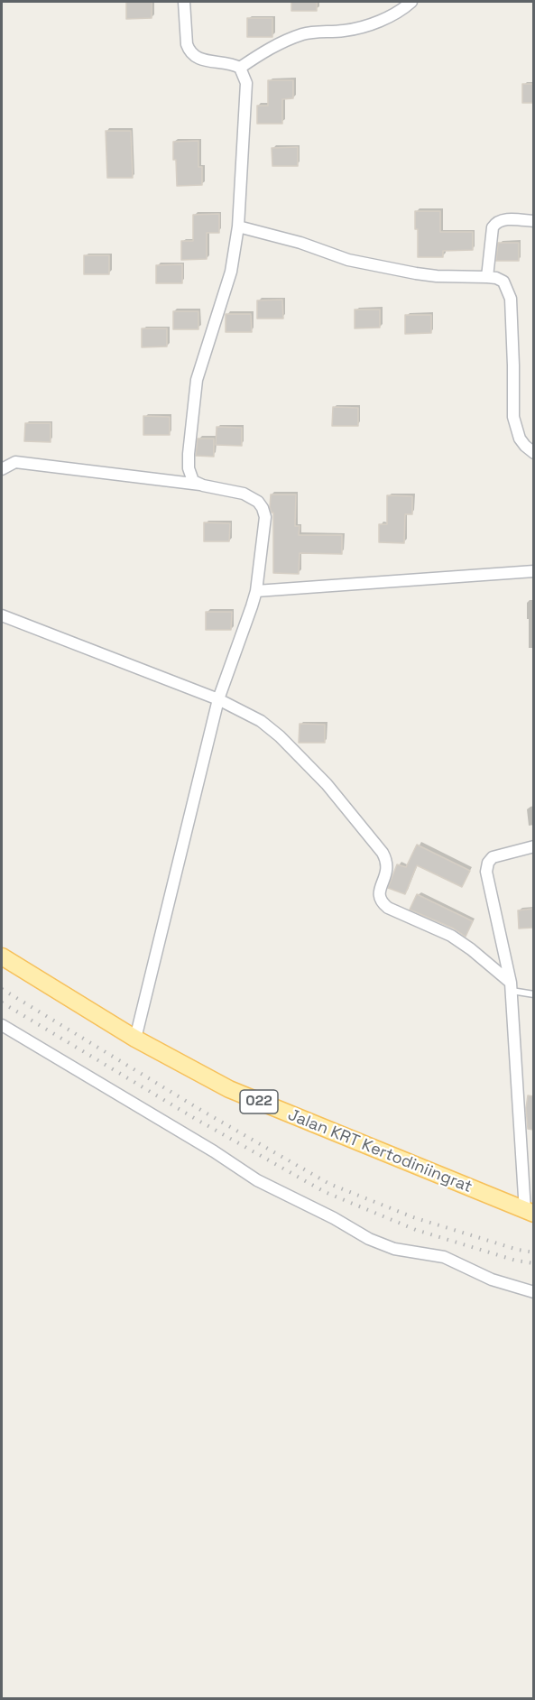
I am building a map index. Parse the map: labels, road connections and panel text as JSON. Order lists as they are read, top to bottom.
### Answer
{
  "streets": {
    "main road": ["022", "Jalan KRT Kertodiniingrat"]
  }
}
